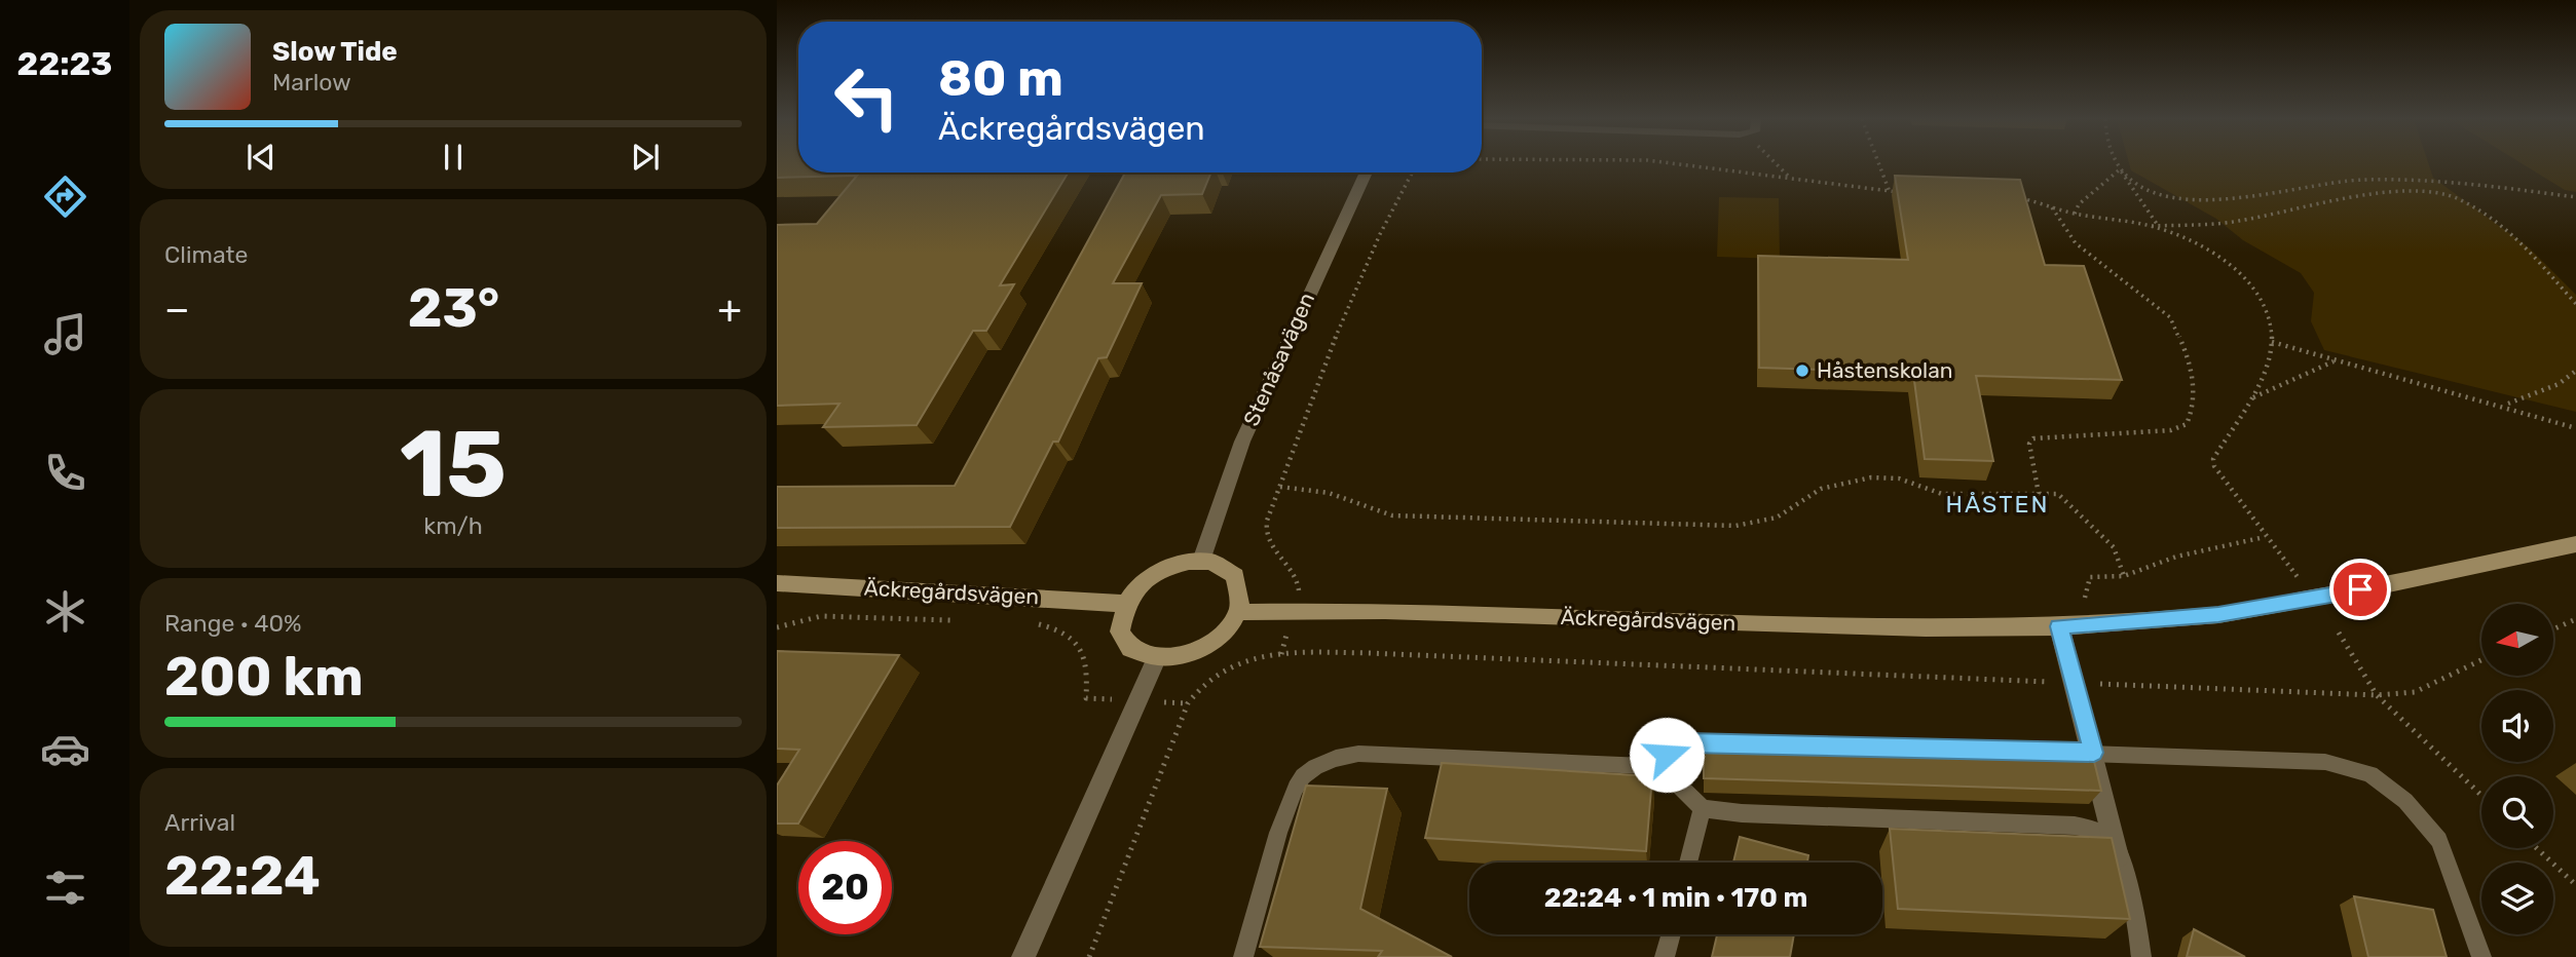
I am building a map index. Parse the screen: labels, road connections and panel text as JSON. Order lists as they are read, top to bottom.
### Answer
{
  "streets": {
    "street": ["Stenåsavägen", "Äckregårdsvägen"]
  },
  "crossings": [
    ["Stenåsavägen", "Äckregårdsvägen"]
  ],
  "districts": ["HÅSTEN"],
  "places": ["Håstenskolan"],
  "north": "left",
  "page": {
    "tabs": "22:23",
    "turn": ["80 m", "Äckregårdsvägen"],
    "song": ["Slow Tide", "Marlow"],
    "tile": [
      "Climate",
      ["15", "km/h"],
      ["Range · 40%", "200 km"],
      ["Arrival", "22:24"]
    ],
    "heat": ["−", "23°", "+"],
    "limit": "20",
    "trip": "22:24 · 1 min · 170 m"
  }
}
